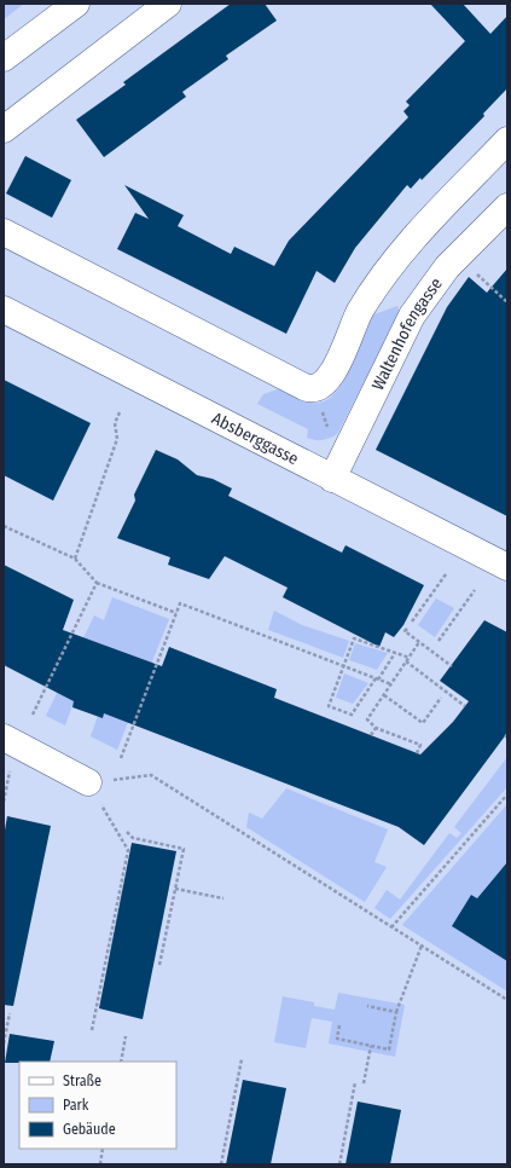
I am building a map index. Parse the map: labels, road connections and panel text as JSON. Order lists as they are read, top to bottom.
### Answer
{
  "streets": {
    "street": ["Waltenhofengasse", "Absberggasse"]
  },
  "crossings": [
    ["Waltenhofengasse", "Absberggasse"]
  ],
  "legend": ["Straße", "Park", "Gebäude"]
}
